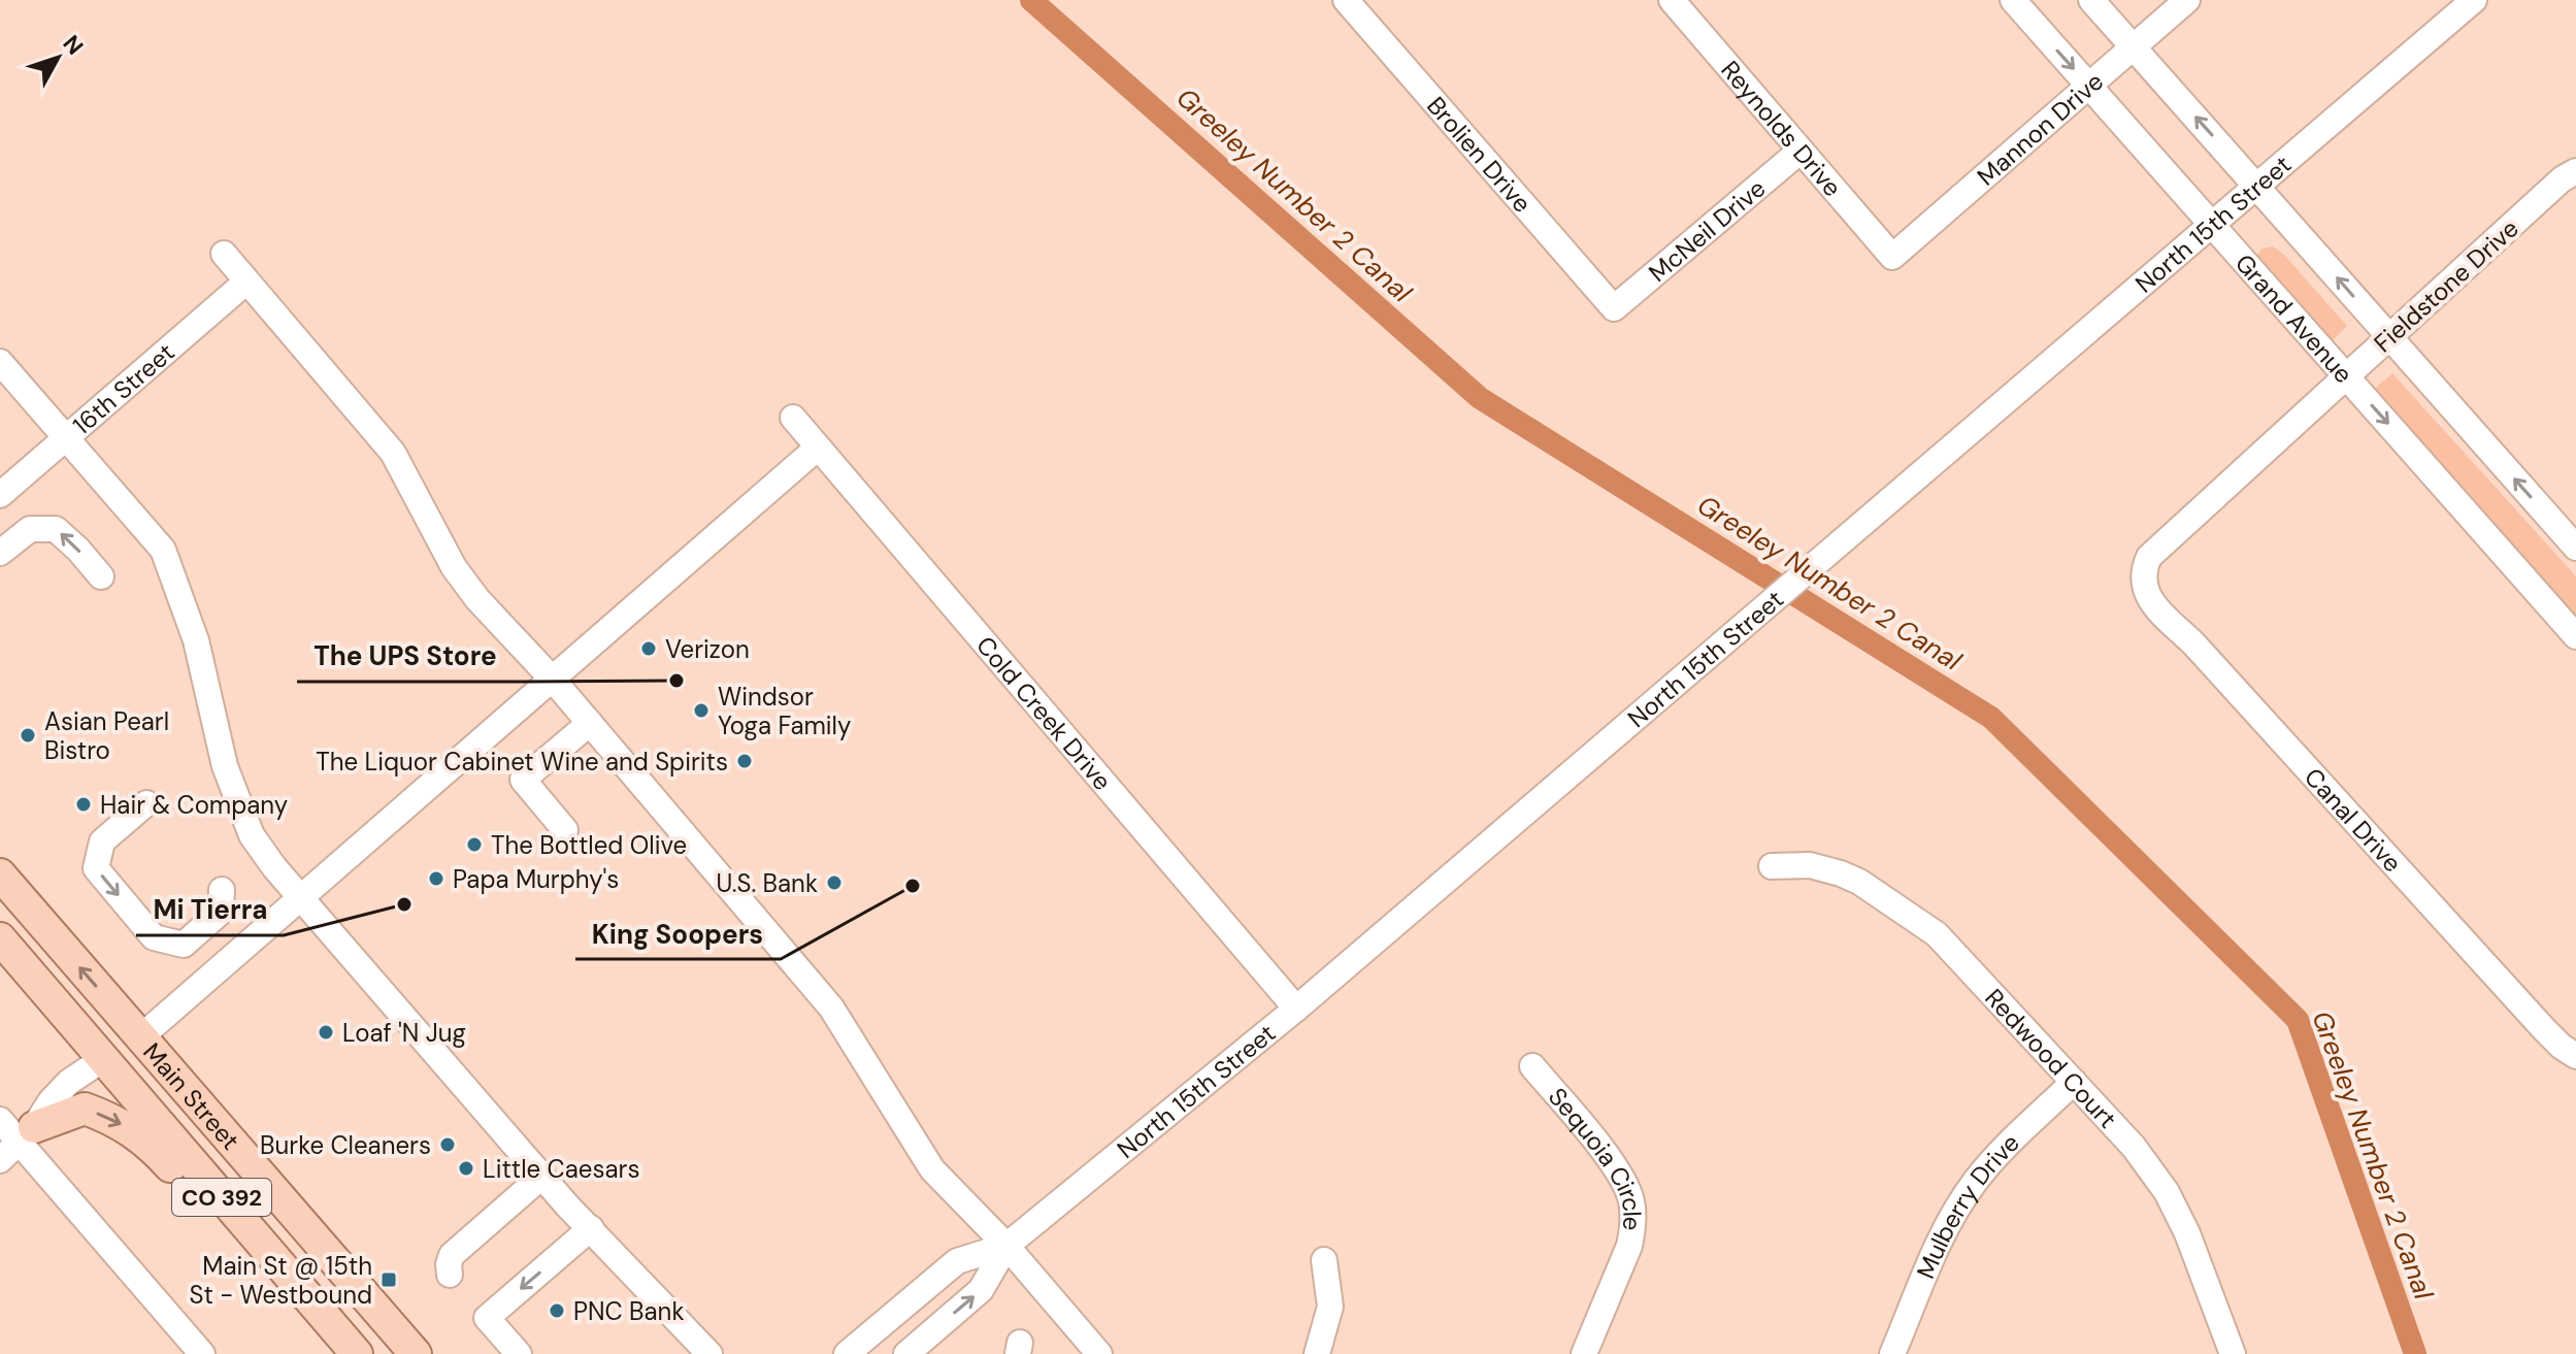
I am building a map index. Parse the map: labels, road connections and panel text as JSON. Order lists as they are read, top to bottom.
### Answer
{
  "streets": {
    "main road": ["Main Street", "CO 392"],
    "street": [
      "Reynolds Drive",
      "Mannon Drive",
      "Brolien Drive",
      "North 15th Street",
      "McNeil Drive",
      "Fieldstone Drive",
      "Grand Avenue",
      "16th Street",
      "Cold Creek Drive",
      "Canal Drive",
      "Redwood Court",
      "Sequoia Circle",
      "Mulberry Drive"
    ]
  },
  "crossings": [
    ["Reynolds Drive", "Mannon Drive"],
    ["Reynolds Drive", "McNeil Drive"],
    ["Mannon Drive", "Grand Avenue"],
    ["Brolien Drive", "McNeil Drive"],
    ["North 15th Street", "Grand Avenue"],
    ["North 15th Street", "Cold Creek Drive"],
    ["Fieldstone Drive", "Grand Avenue"],
    ["Fieldstone Drive", "Canal Drive"],
    ["Redwood Court", "Mulberry Drive"]
  ],
  "water": ["Greeley Number 2 Canal"],
  "places": {
    "other": [
      "Verizon",
      "The UPS Store",
      "Windsor Yoga Family",
      "Asian Pearl Bistro",
      "The Liquor Cabinet Wine and Spirits",
      "Hair & Company",
      "The Bottled Olive",
      "Papa Murphy's",
      "U.S. Bank",
      "King Soopers",
      "Mi Tierra",
      "Loaf 'N Jug",
      "Burke Cleaners",
      "Little Caesars",
      "PNC Bank"
    ],
    "transit": ["Main St @ 15th St - Westbound"]
  },
  "north": "top right"
}
